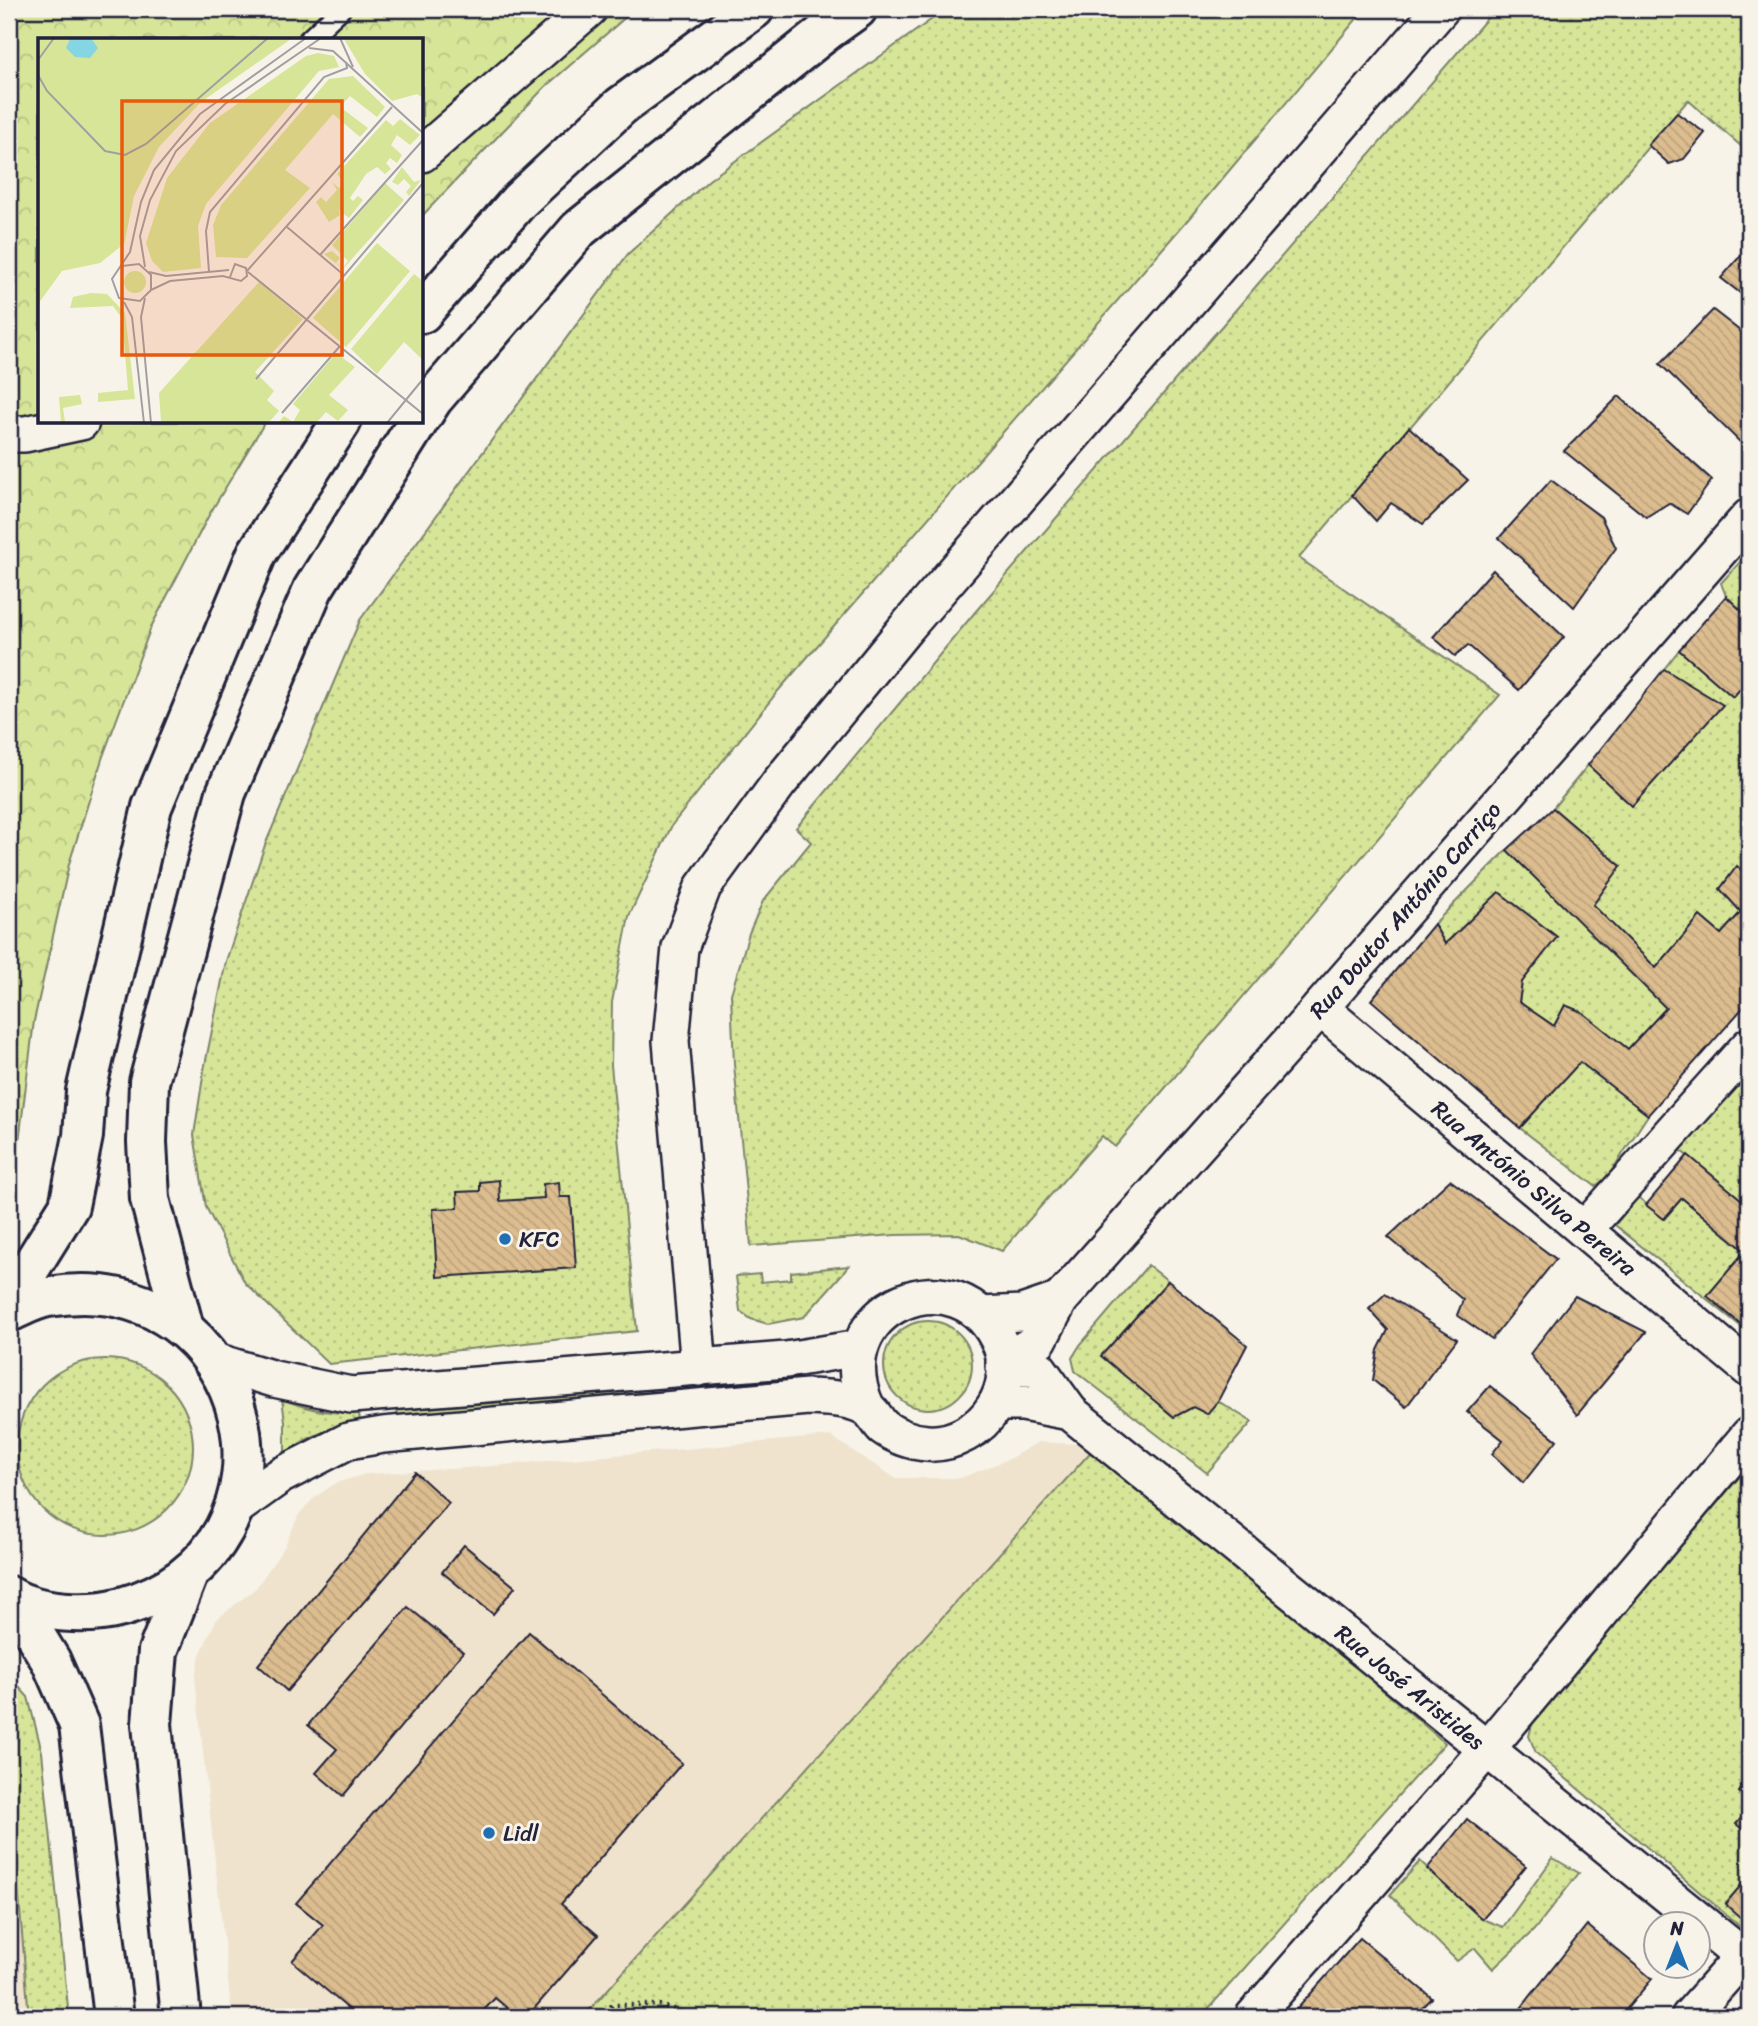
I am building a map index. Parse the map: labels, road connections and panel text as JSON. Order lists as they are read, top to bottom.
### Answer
{
  "streets": {
    "street": ["Rua Doutor António Carriço", "Rua António Silva Pereira", "Rua José Aristides"]
  },
  "crossings": [
    ["Rua Doutor António Carriço", "Rua António Silva Pereira"],
    ["Rua Doutor António Carriço", "Rua José Aristides"]
  ],
  "places": ["KFC", "Lidl"],
  "north": "top"
}
